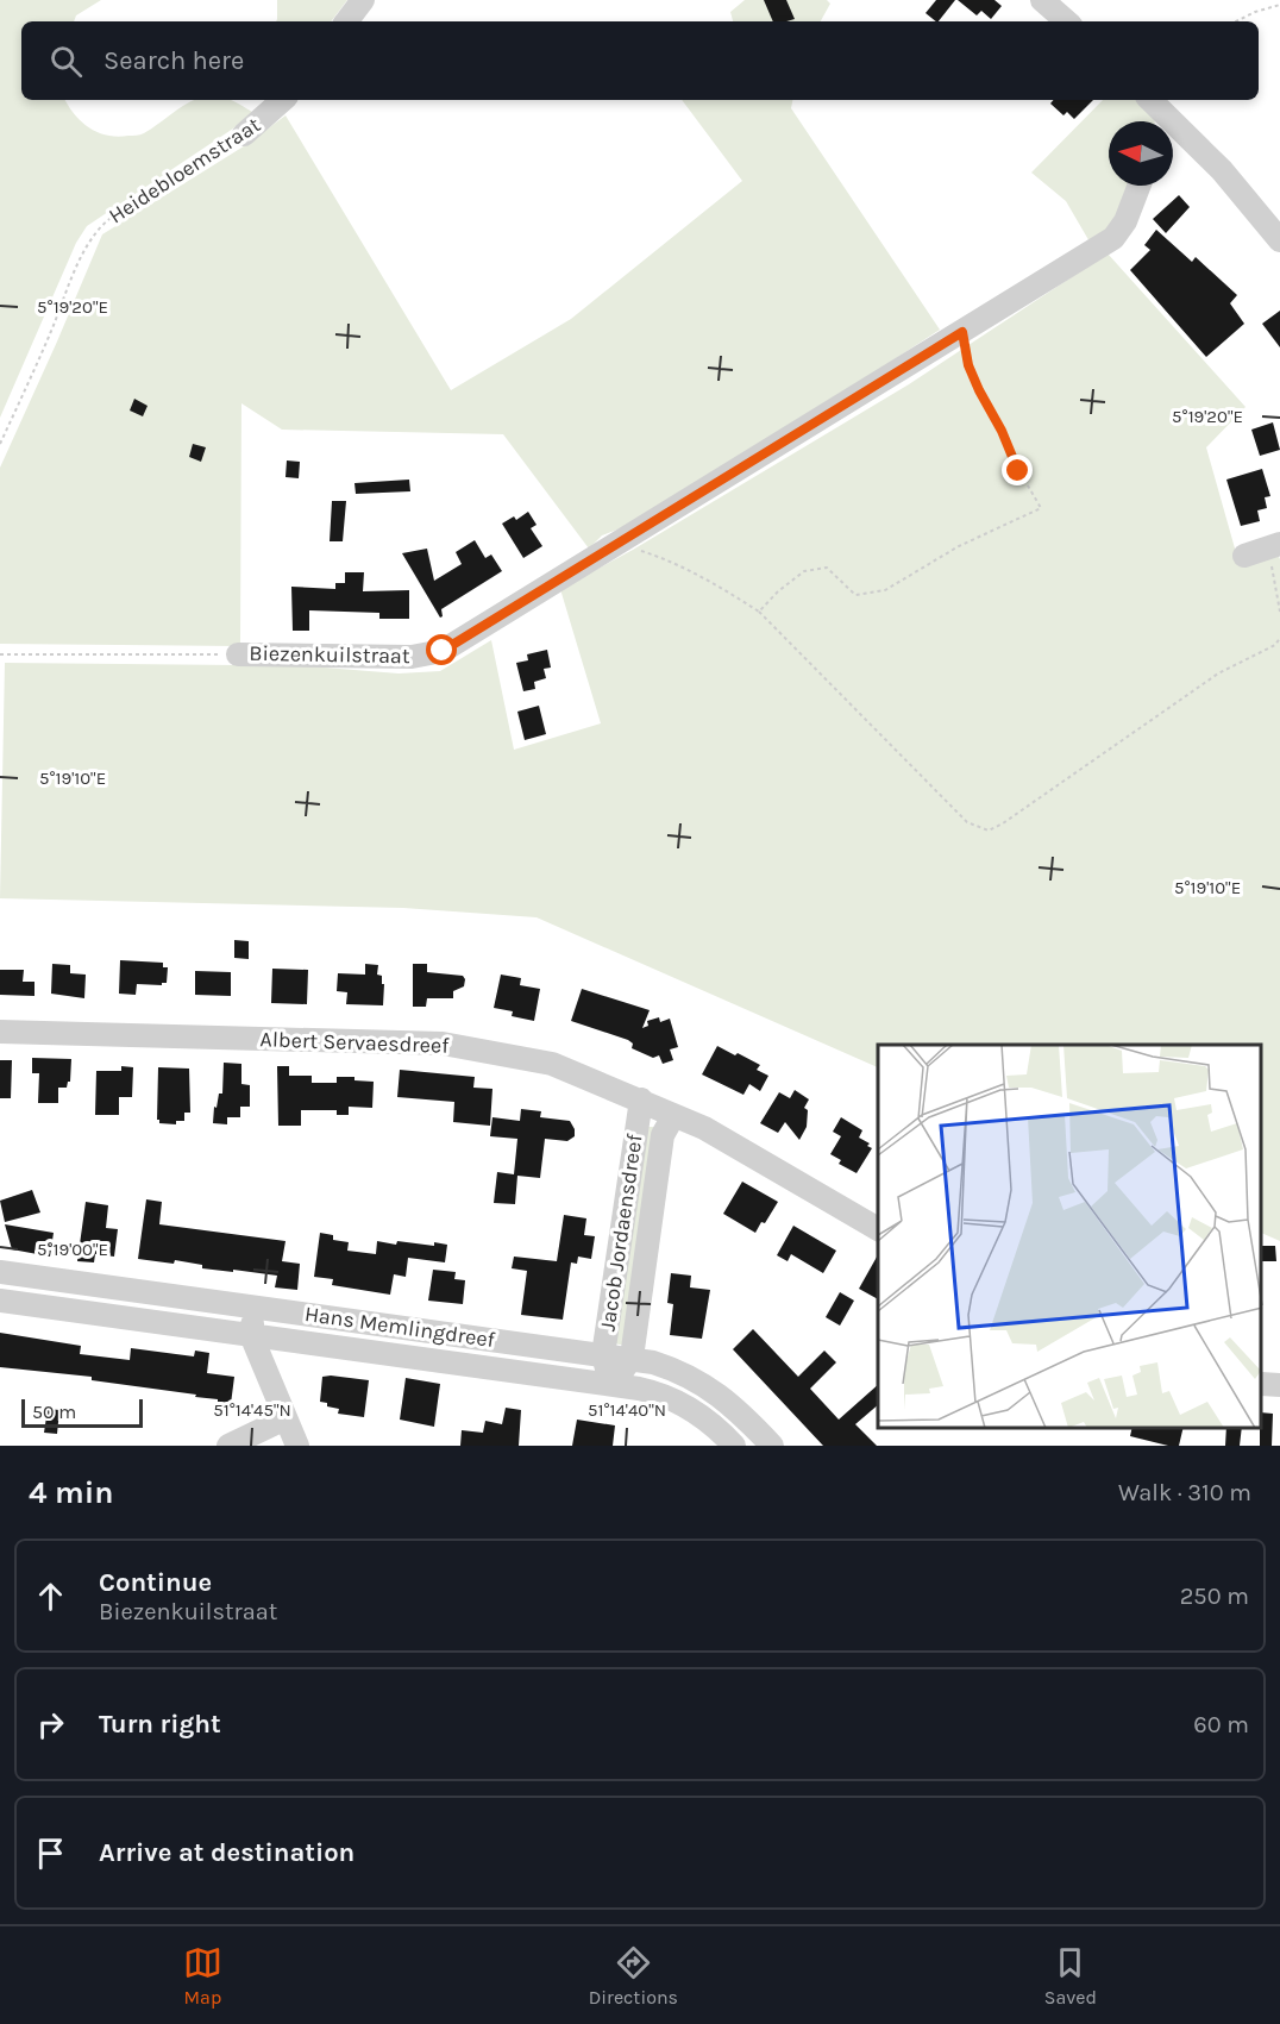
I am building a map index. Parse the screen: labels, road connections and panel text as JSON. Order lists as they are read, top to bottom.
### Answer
{
  "streets": {
    "street": [
      "Heidebloemstraat",
      "Biezenkuilstraat",
      "Albert Servaesdreef",
      "Jacob Jordaensdreef",
      "Hans Memlingdreef"
    ]
  },
  "crossings": [
    ["Albert Servaesdreef", "Jacob Jordaensdreef"],
    ["Jacob Jordaensdreef", "Hans Memlingdreef"]
  ],
  "scale_bar": "50 m",
  "north": "left",
  "page": {
    "search": "Search here",
    "scale": "50 m",
    "heading": ["4 min", "Walk · 310 m"],
    "list": [
      ["Continue", "Biezenkuilstraat", "250 m"],
      ["Turn right", "60 m"],
      "Arrive at destination"
    ],
    "nav": ["Map", "Directions", "Saved"]
  },
  "coordinates": [
    "5°19'20\"E",
    "5°19'10\"E",
    "5°19'00\"E",
    "51°14'45\"N",
    "51°14'40\"N"
  ]
}
